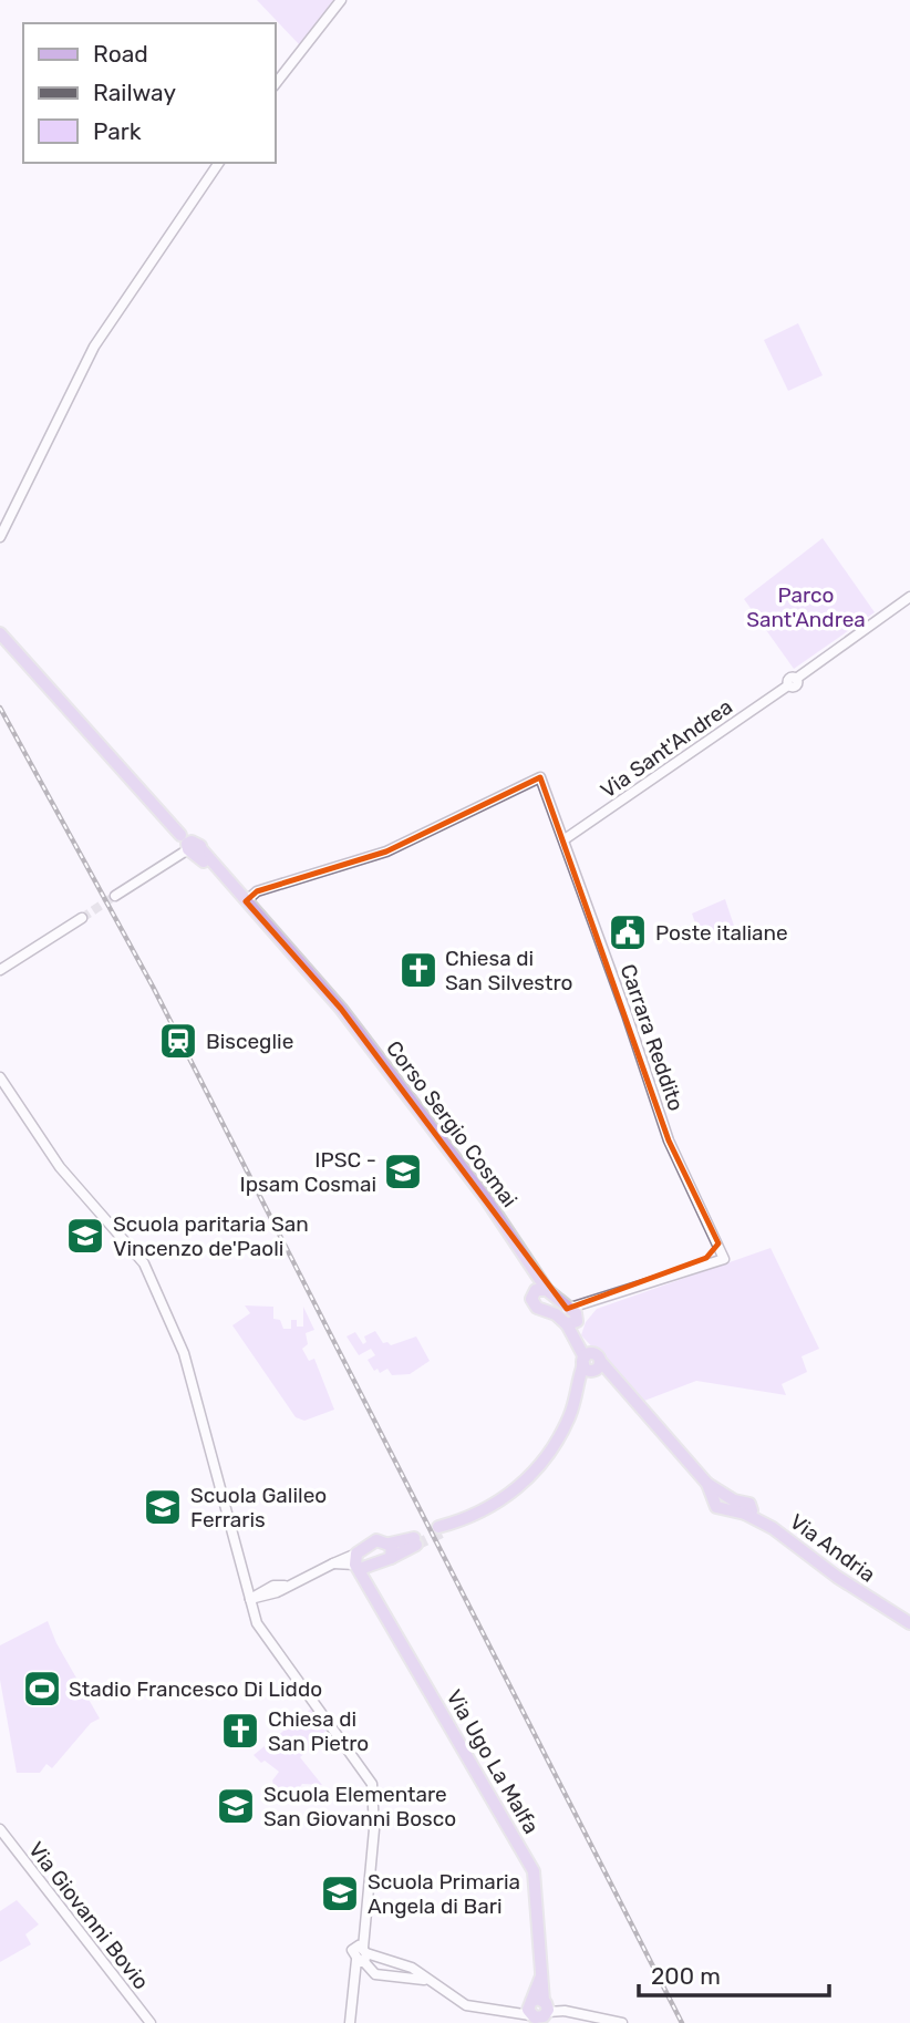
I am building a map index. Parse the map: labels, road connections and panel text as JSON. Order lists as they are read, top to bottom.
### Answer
{
  "streets": {
    "main road": ["Corso Sergio Cosmai", "Via Andria", "Via Ugo La Malfa"],
    "street": ["Via Sant'Andrea", "Carrara Reddito", "Via Giovanni Bovio"]
  },
  "crossings": [
    ["Via Sant'Andrea", "Carrara Reddito"],
    ["Carrara Reddito", "Corso Sergio Cosmai"]
  ],
  "parks": ["Parco Sant'Andrea"],
  "places": {
    "public building": ["Poste italiane"],
    "church": ["Chiesa di San Silvestro", "Chiesa di San Pietro"],
    "station": ["Bisceglie"],
    "school or university": [
      "IPSC - Ipsam Cosmai",
      "Scuola paritaria San Vincenzo de'Paoli",
      "Scuola Galileo Ferraris",
      "Scuola Elementare San Giovanni Bosco",
      "Scuola Primaria Angela di Bari"
    ],
    "sports": ["Stadio Francesco Di Liddo"]
  },
  "legend": ["Road", "Railway", "Park"],
  "scale_bar": "200 m"
}
